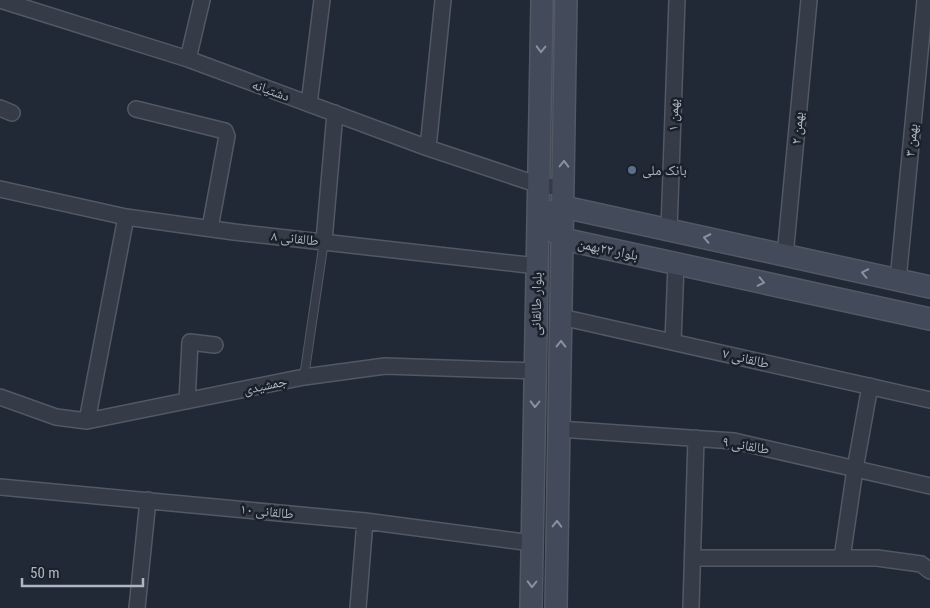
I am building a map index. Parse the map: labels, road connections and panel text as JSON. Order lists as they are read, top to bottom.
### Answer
{
  "streets": {
    "main road": ["بلوار ۲۲بهمن", "بلوار طالقانی"],
    "street": [
      "دشتیانه",
      "بهمن ۱",
      "بهمن ۲",
      "بهمن ۳",
      "طالقانی ۸",
      "طالقانی ۷",
      "جمشیدی",
      "طالقانی ۹",
      "طالقانی ۱۰"
    ]
  },
  "crossings": [
    ["دشتیانه", "بلوار طالقانی"],
    ["طالقانی ۸", "بلوار طالقانی"],
    ["بلوار ۲۲بهمن", "بلوار طالقانی"],
    ["بلوار طالقانی", "طالقانی ۷"],
    ["بلوار طالقانی", "جمشیدی"],
    ["بلوار طالقانی", "طالقانی ۹"],
    ["بلوار طالقانی", "طالقانی ۱۰"]
  ],
  "places": ["بانک ملی"],
  "scale_bar": "50 m"
}
